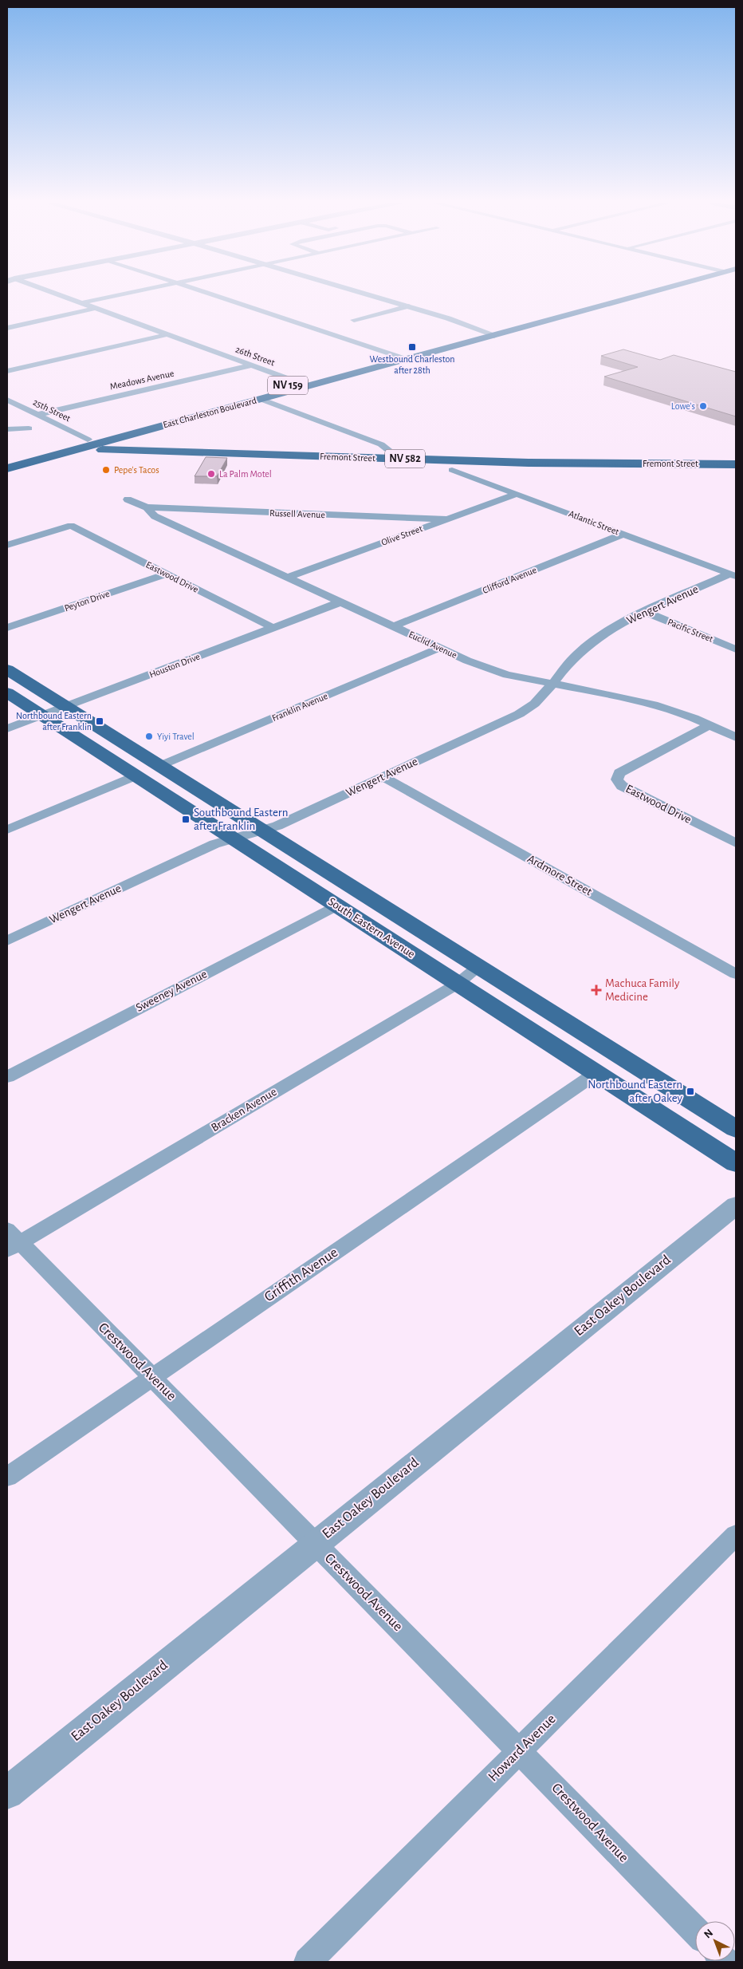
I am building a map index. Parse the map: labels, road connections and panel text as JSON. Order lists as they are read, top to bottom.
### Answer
{
  "streets": {
    "main road": [
      "NV 159",
      "East Charleston Boulevard",
      "Fremont Street",
      "NV 582",
      "South Eastern Avenue"
    ],
    "street": [
      "26th Street",
      "Meadows Avenue",
      "25th Street",
      "Russell Avenue",
      "Atlantic Street",
      "Olive Street",
      "Eastwood Drive",
      "Clifford Avenue",
      "Peyton Drive",
      "Wengert Avenue",
      "Pacific Street",
      "Euclid Avenue",
      "Houston Drive",
      "Franklin Avenue",
      "Ardmore Street",
      "Sweeney Avenue",
      "Bracken Avenue",
      "Griffith Avenue",
      "East Oakey Boulevard",
      "Crestwood Avenue",
      "Howard Avenue"
    ]
  },
  "crossings": [
    ["26th Street", "Meadows Avenue"],
    ["26th Street", "East Charleston Boulevard"],
    ["Meadows Avenue", "25th Street"],
    ["25th Street", "East Charleston Boulevard"],
    ["East Charleston Boulevard", "Fremont Street"],
    ["Fremont Street", "Atlantic Street"],
    ["Russell Avenue", "Olive Street"],
    ["Russell Avenue", "Euclid Avenue"],
    ["Atlantic Street", "Olive Street"],
    ["Atlantic Street", "Clifford Avenue"],
    ["Atlantic Street", "Wengert Avenue"],
    ["Olive Street", "Euclid Avenue"],
    ["Eastwood Drive", "Peyton Drive"],
    ["Eastwood Drive", "Euclid Avenue"],
    ["Eastwood Drive", "Houston Drive"],
    ["Clifford Avenue", "Euclid Avenue"],
    ["Wengert Avenue", "Pacific Street"],
    ["Wengert Avenue", "Euclid Avenue"],
    ["Wengert Avenue", "Ardmore Street"],
    ["Wengert Avenue", "South Eastern Avenue"],
    ["Euclid Avenue", "Houston Drive"],
    ["Euclid Avenue", "Franklin Avenue"],
    ["Houston Drive", "South Eastern Avenue"],
    ["Franklin Avenue", "South Eastern Avenue"],
    ["South Eastern Avenue", "Sweeney Avenue"],
    ["South Eastern Avenue", "Bracken Avenue"],
    ["South Eastern Avenue", "Griffith Avenue"],
    ["Bracken Avenue", "Crestwood Avenue"],
    ["Griffith Avenue", "Crestwood Avenue"],
    ["East Oakey Boulevard", "Crestwood Avenue"],
    ["Crestwood Avenue", "Howard Avenue"]
  ],
  "places": {
    "transit": [
      "Westbound Charleston after 28th",
      "Northbound Eastern after Franklin",
      "Southbound Eastern after Franklin",
      "Northbound Eastern after Oakey"
    ],
    "other": [
      "Lowe's",
      "Pepe's Tacos",
      "La Palm Motel",
      "Yiyi Travel"
    ],
    "health": ["Machuca Family Medicine"]
  },
  "north": "top left"
}
